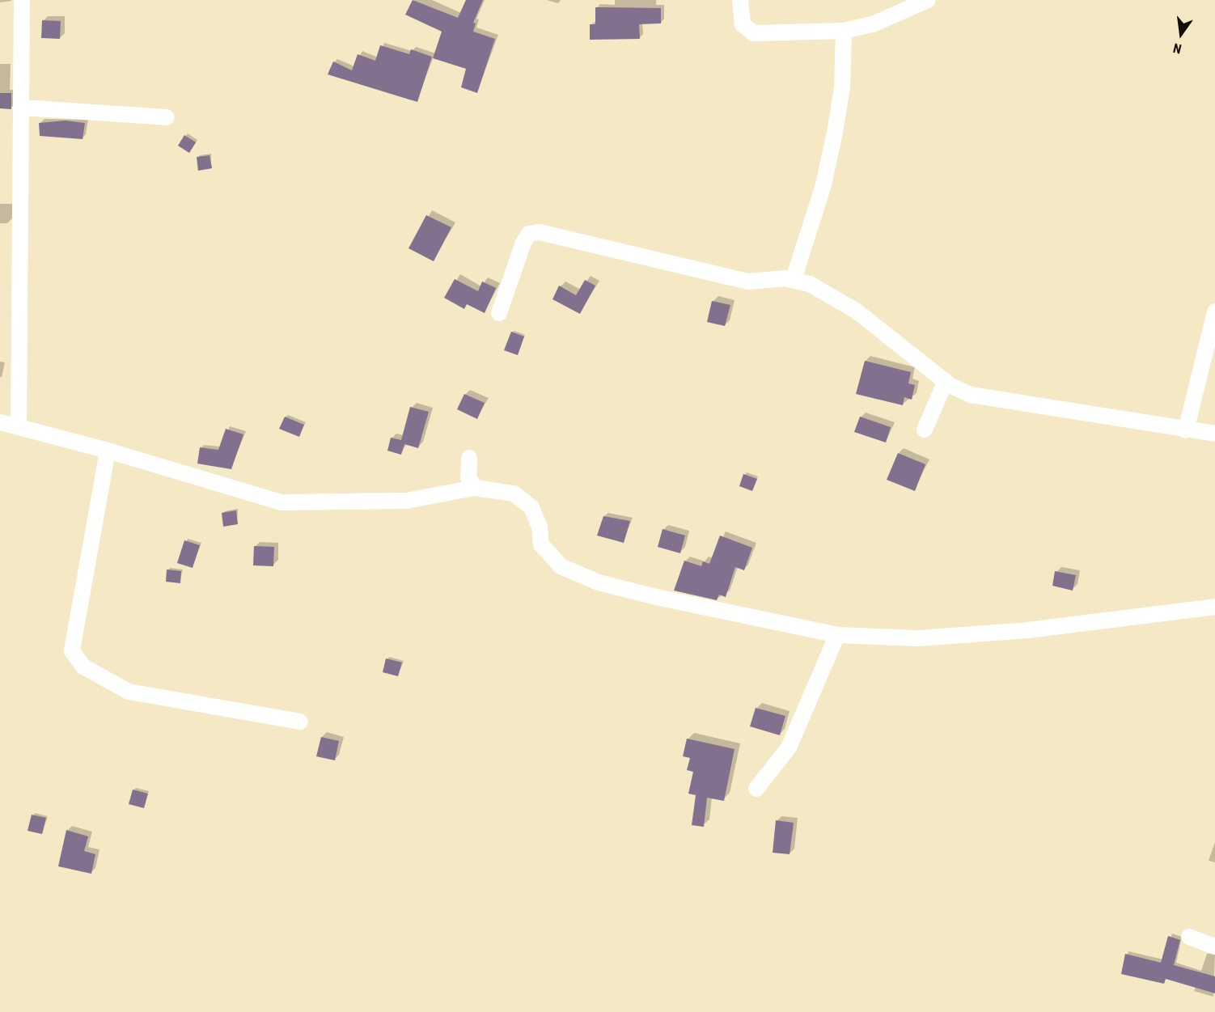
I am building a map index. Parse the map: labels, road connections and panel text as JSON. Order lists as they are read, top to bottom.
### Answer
{
  "north": "bottom"
}
